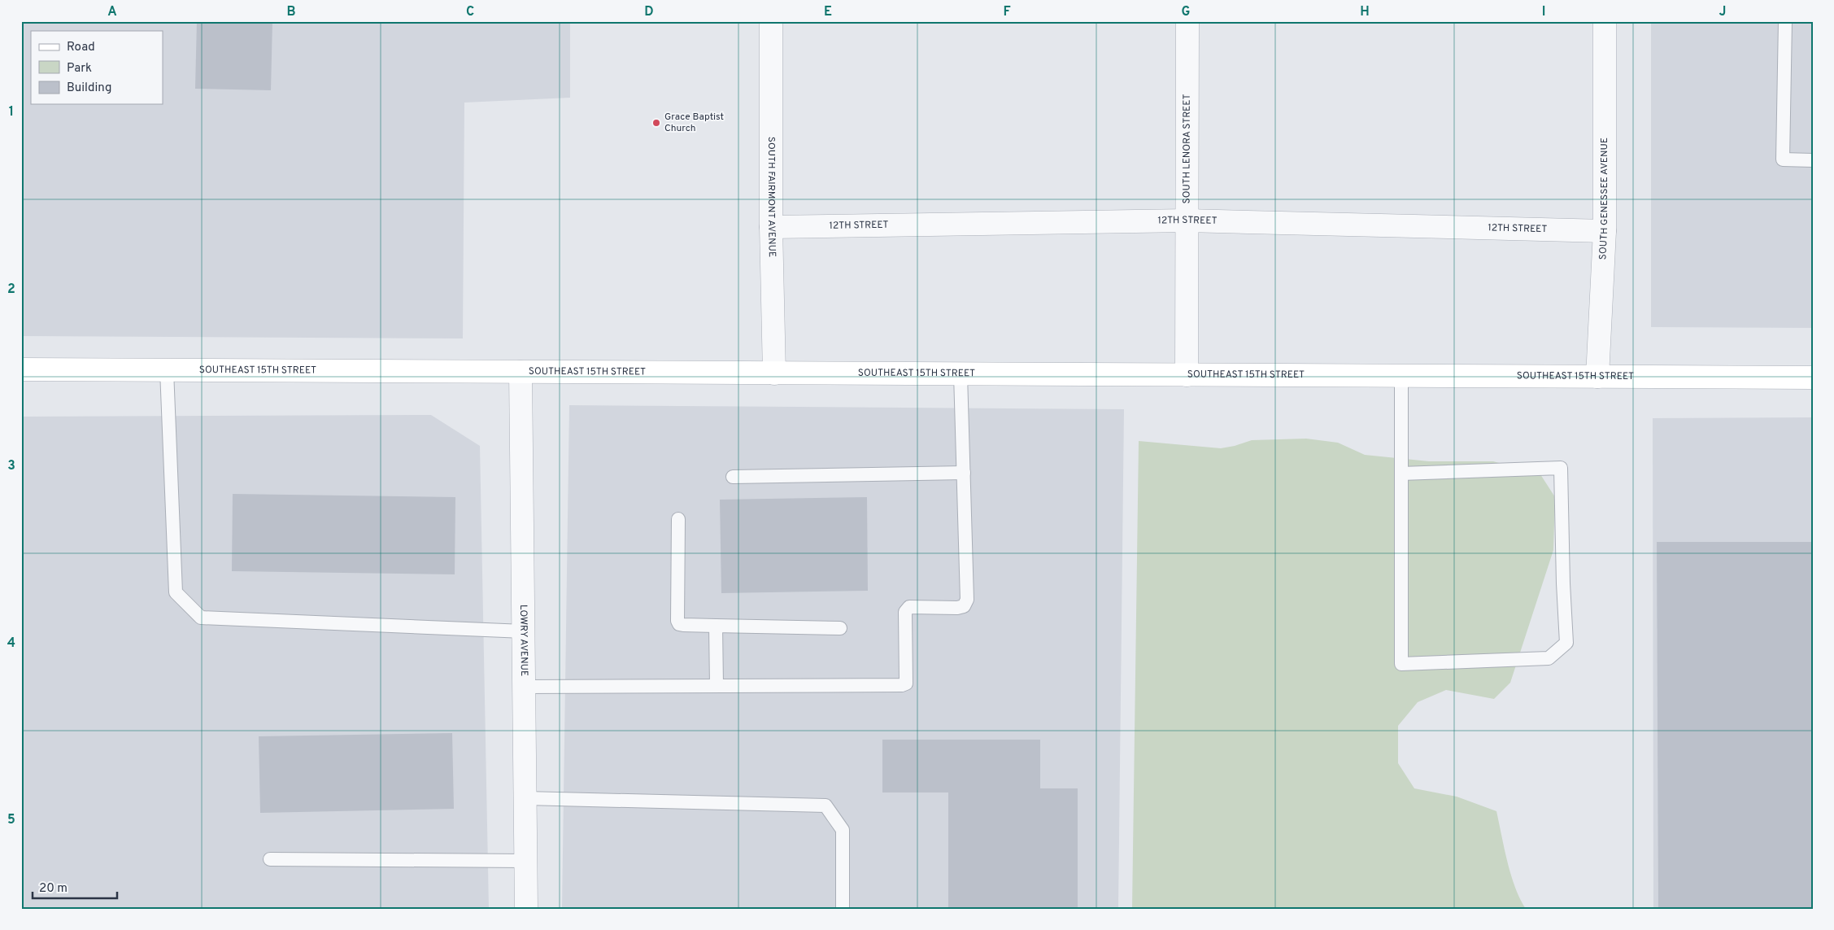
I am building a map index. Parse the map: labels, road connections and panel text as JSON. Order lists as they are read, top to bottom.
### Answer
{
  "streets": {
    "main road": ["SOUTHEAST 15TH STREET"],
    "street": [
      "SOUTH LENORA STREET",
      "SOUTH FAIRMONT AVENUE",
      "SOUTH GENESSEE AVENUE",
      "12TH STREET",
      "LOWRY AVENUE"
    ]
  },
  "crossings": [
    ["SOUTH LENORA STREET", "12TH STREET"],
    ["SOUTH LENORA STREET", "SOUTHEAST 15TH STREET"],
    ["SOUTH FAIRMONT AVENUE", "12TH STREET"],
    ["SOUTH FAIRMONT AVENUE", "SOUTHEAST 15TH STREET"],
    ["SOUTH GENESSEE AVENUE", "12TH STREET"],
    ["SOUTH GENESSEE AVENUE", "SOUTHEAST 15TH STREET"],
    ["SOUTHEAST 15TH STREET", "LOWRY AVENUE"]
  ],
  "places": ["Grace Baptist Church"],
  "legend": ["Road", "Park", "Building"],
  "scale_bar": "20 m",
  "grid": {
    "columns": [
      "A",
      "B",
      "C",
      "D",
      "E",
      "F",
      "G",
      "H",
      "I",
      "J"
    ],
    "rows": [
      "1",
      "2",
      "3",
      "4",
      "5"
    ]
  }
}
